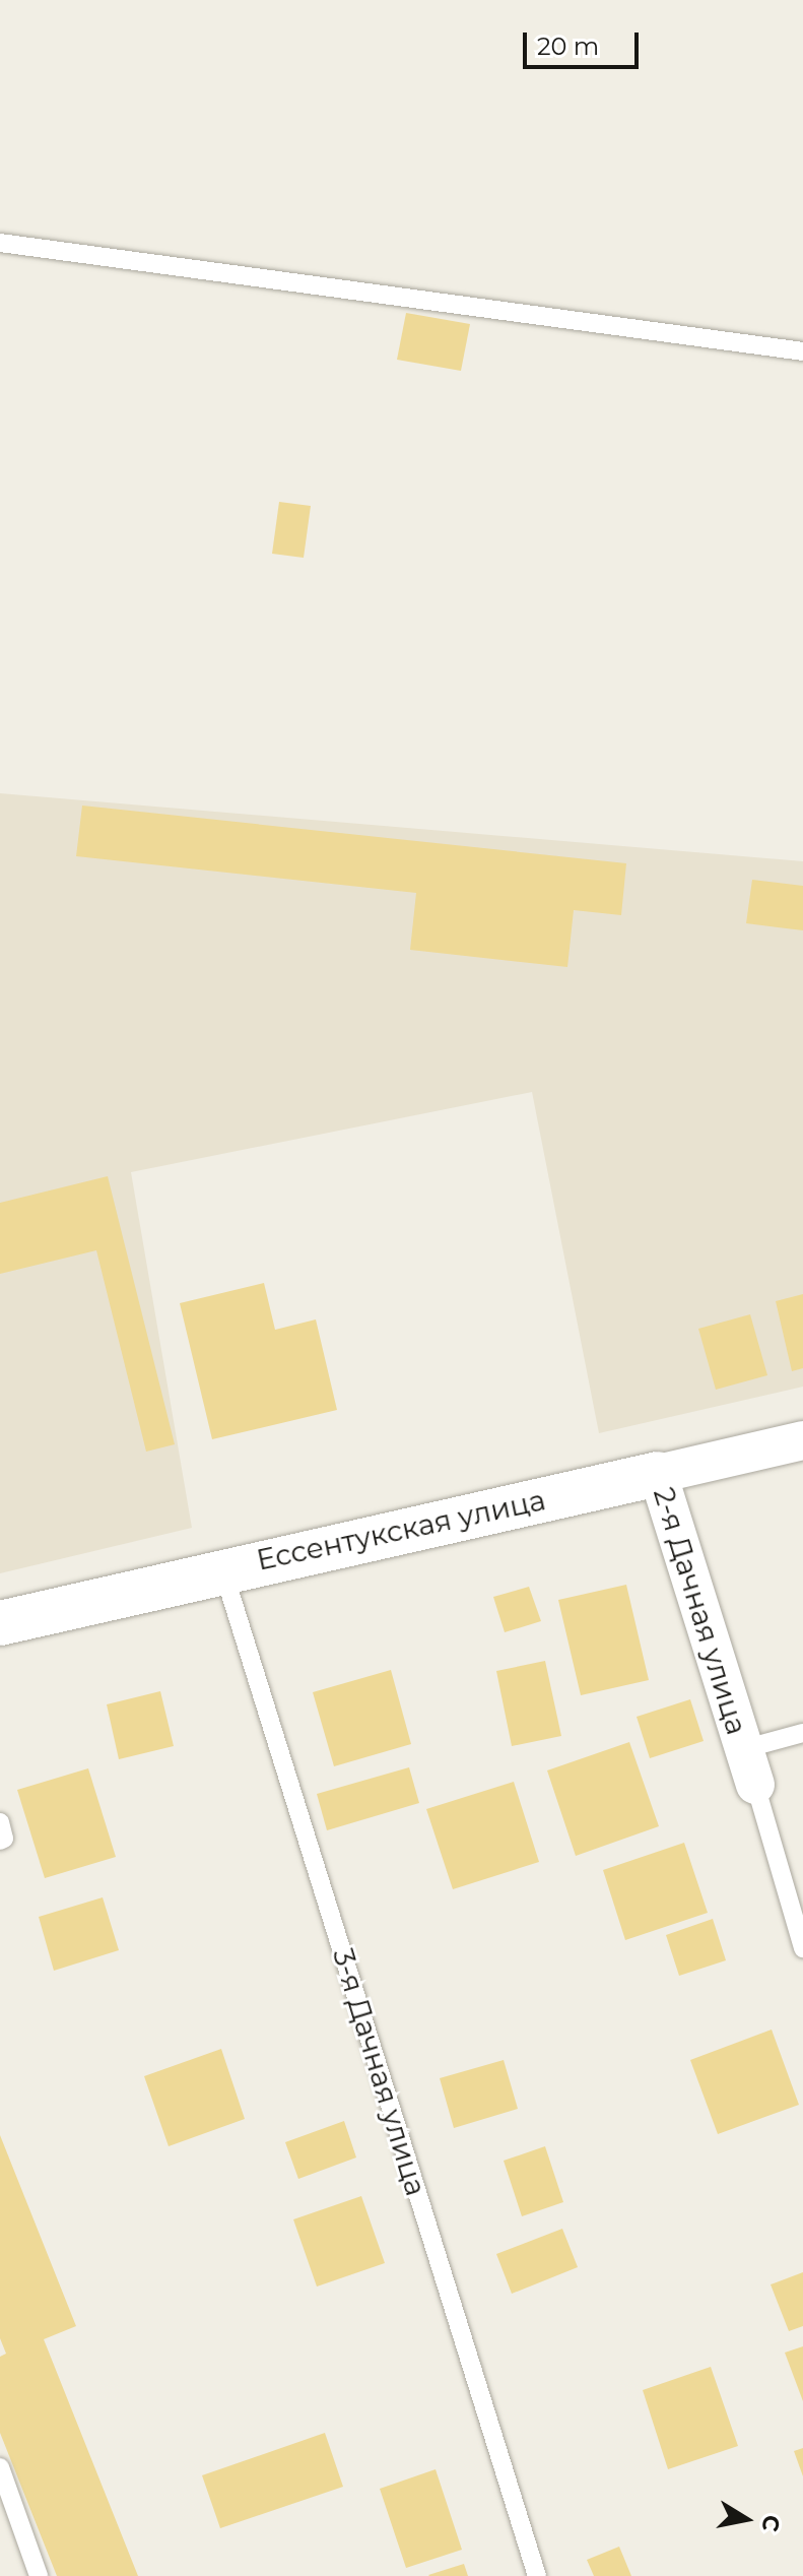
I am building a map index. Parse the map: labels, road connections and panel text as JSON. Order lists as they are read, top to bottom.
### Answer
{
  "streets": {
    "street": ["Ессентукская улица", "2-я Дачная улица"],
    "lane": ["3-я Дачная улица"]
  },
  "crossings": [
    ["Ессентукская улица", "2-я Дачная улица"],
    ["Ессентукская улица", "3-я Дачная улица"]
  ],
  "scale_bar": "20 m",
  "north": "right"
}
